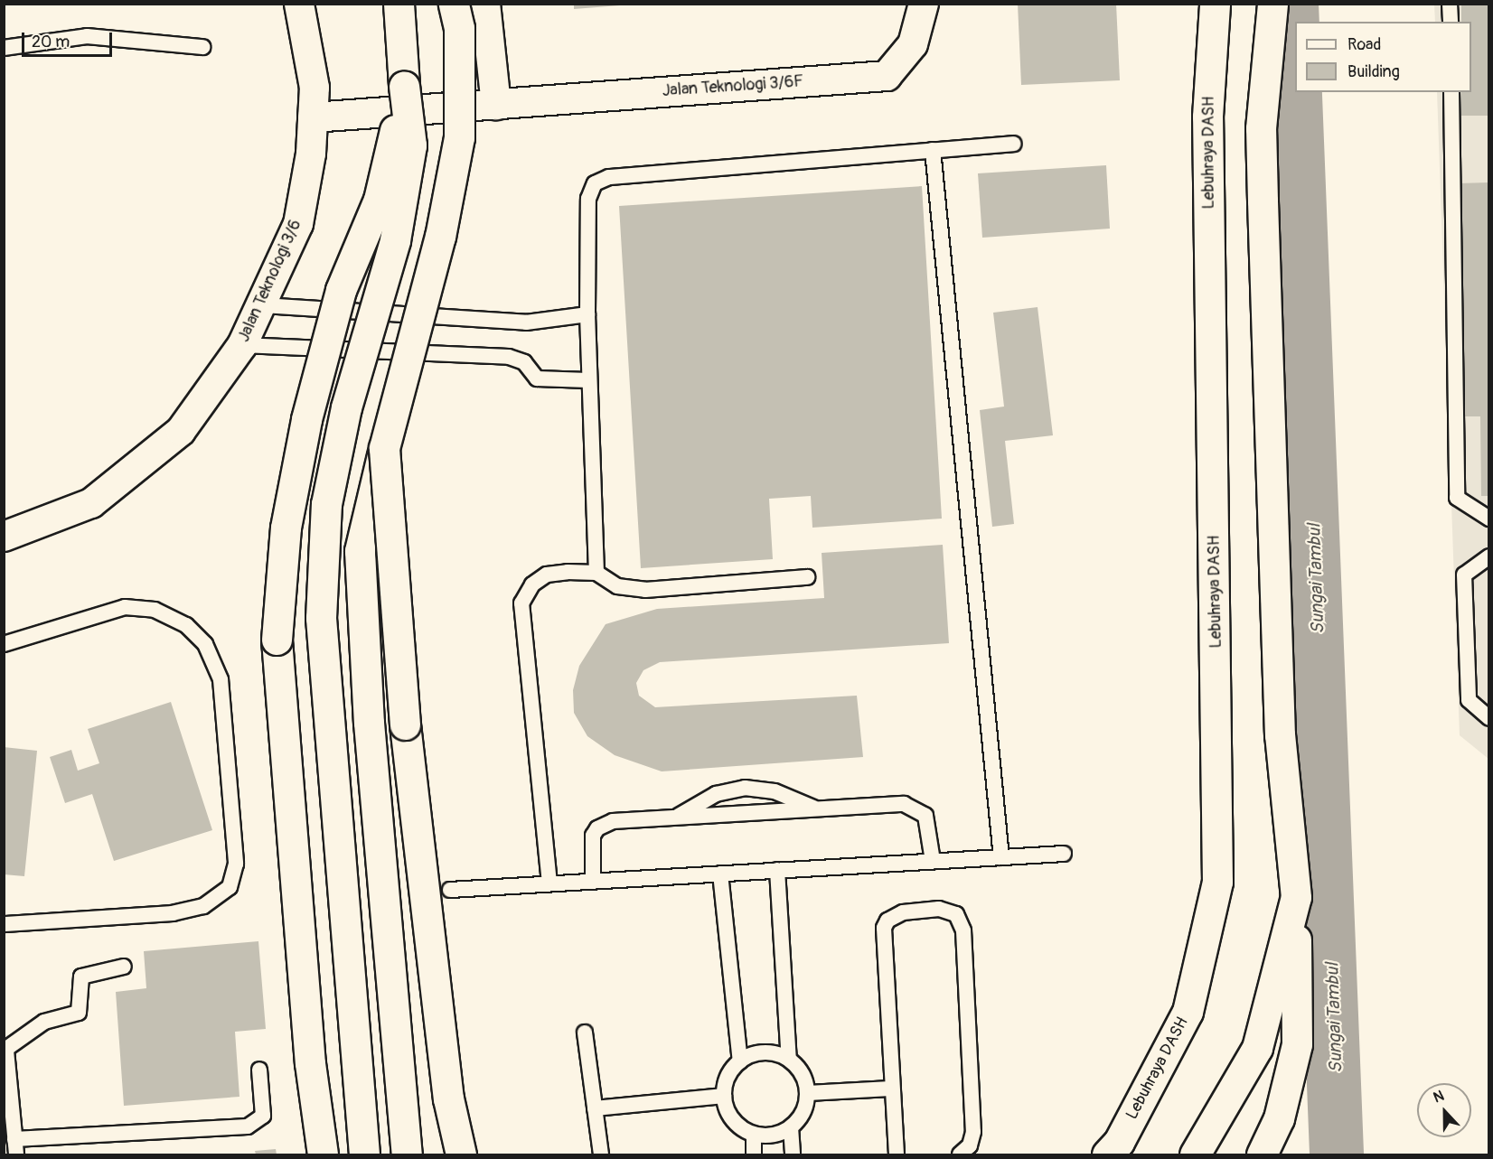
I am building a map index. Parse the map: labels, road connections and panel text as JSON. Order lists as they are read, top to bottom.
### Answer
{
  "streets": {
    "highway": ["Lebuhraya DASH"],
    "street": ["Jalan Teknologi 3/6F", "Jalan Teknologi 3/6"]
  },
  "crossings": [
    ["Jalan Teknologi 3/6F", "Jalan Teknologi 3/6"]
  ],
  "water": ["Sungai Tambul"],
  "legend": ["Road", "Building"],
  "scale_bar": "20 m",
  "north": "top"
}
